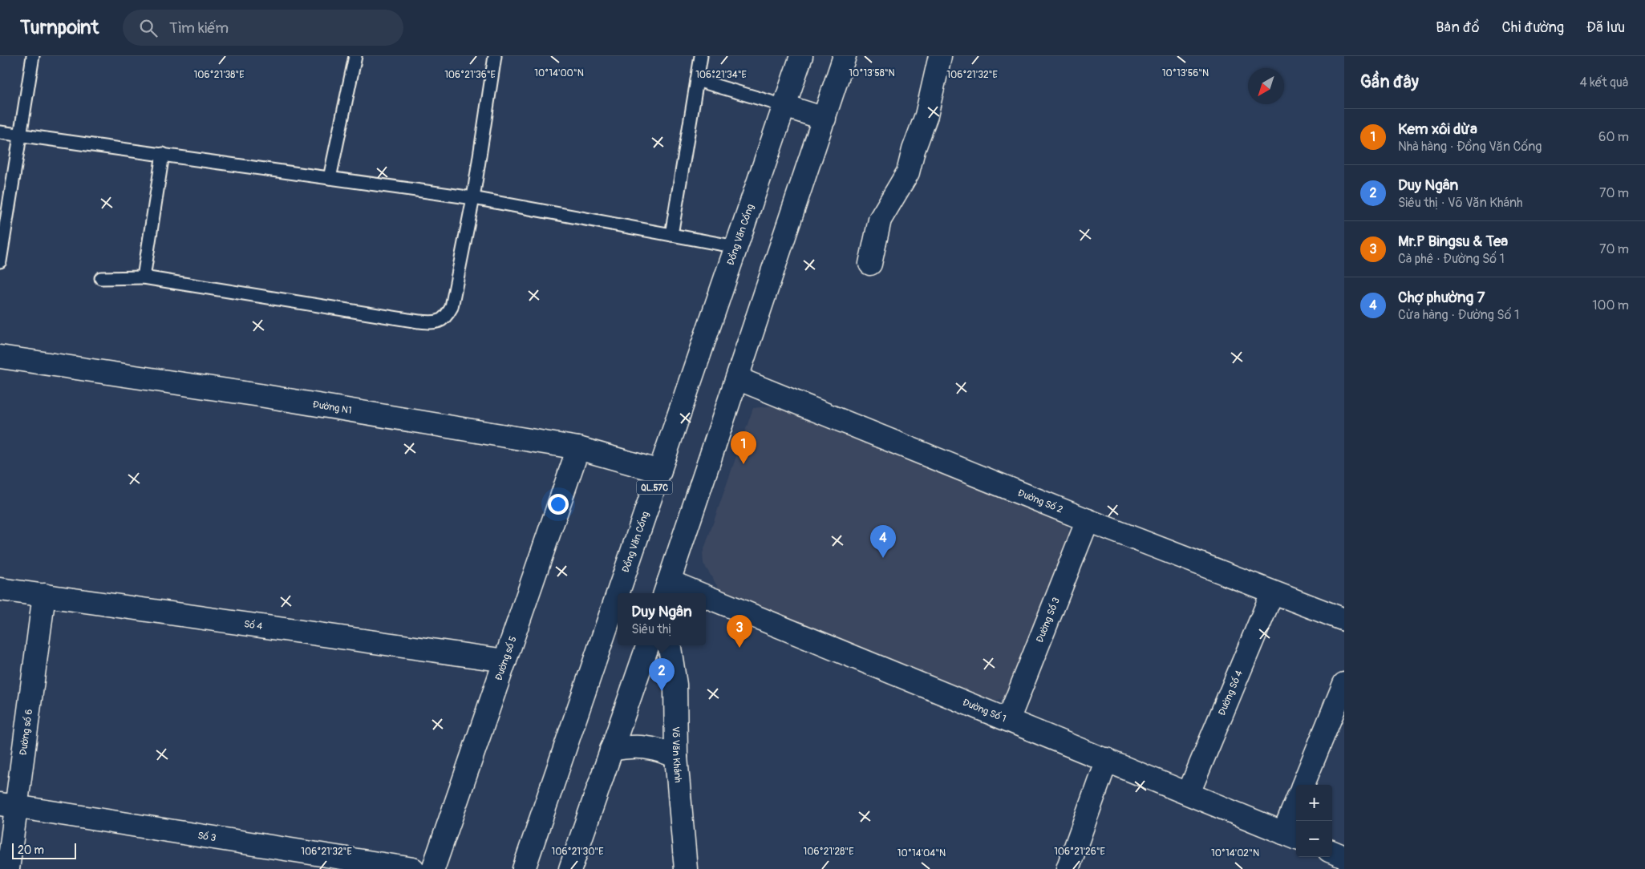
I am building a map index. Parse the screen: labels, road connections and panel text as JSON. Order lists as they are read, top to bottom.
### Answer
{
  "streets": {
    "main road": [
      "Đồng Văn Cống",
      "Đường N1",
      "QL.57C",
      "Đường Số 2",
      "Đường Số 3",
      "Số 4",
      "Đường số 5",
      "Đường Số 4",
      "Đường Số 1",
      "Đường số 6",
      "Võ Văn Khánh",
      "Số 3"
    ]
  },
  "crossings": [
    ["Đồng Văn Cống", "Đường N1"],
    ["Đường N1", "Đường số 5"],
    ["Đường Số 2", "Đường Số 3"],
    ["Đường Số 2", "Đường Số 4"],
    ["Đường Số 3", "Đường Số 1"],
    ["Số 4", "Đường số 5"],
    ["Số 4", "Đường số 6"],
    ["Đường Số 4", "Đường Số 1"],
    ["Đường số 6", "Số 3"]
  ],
  "scale_bar": "20 m",
  "north": "bottom left",
  "page": {
    "header": "Turnpoint",
    "search": "Tìm kiếm",
    "nav": ["Bản đồ", "Chỉ đường", "Đã lưu"],
    "heading": ["Gần đây", "4 kết quả"],
    "list": [
      {
        "mark": "1",
        "name": "Kem xôi dừa",
        "note": "Nhà hàng · Đồng Văn Cống",
        "value": "60 m"
      },
      {
        "mark": "2",
        "name": "Duy Ngân",
        "note": "Siêu thị · Võ Văn Khánh",
        "value": "70 m"
      },
      {
        "mark": "3",
        "name": "Mr.P Bingsu & Tea",
        "note": "Cà phê · Đường Số 1",
        "value": "70 m"
      },
      {
        "mark": "4",
        "name": "Chợ phường 7",
        "note": "Cửa hàng · Đường Số 1",
        "value": "100 m"
      }
    ],
    "pins": [
      "1",
      "4",
      "3",
      "2"
    ],
    "popup": ["Duy Ngân", "Siêu thị"],
    "map_buttons": ["+", "−"],
    "scale": "20 m"
  },
  "coordinates": [
    "10°14'00\"N",
    "10°13'58\"N",
    "10°13'56\"N",
    "106°21'38\"E",
    "106°21'36\"E",
    "106°21'34\"E",
    "106°21'32\"E",
    "106°21'30\"E",
    "106°21'28\"E",
    "106°21'26\"E",
    "10°14'04\"N",
    "10°14'02\"N"
  ]
}
